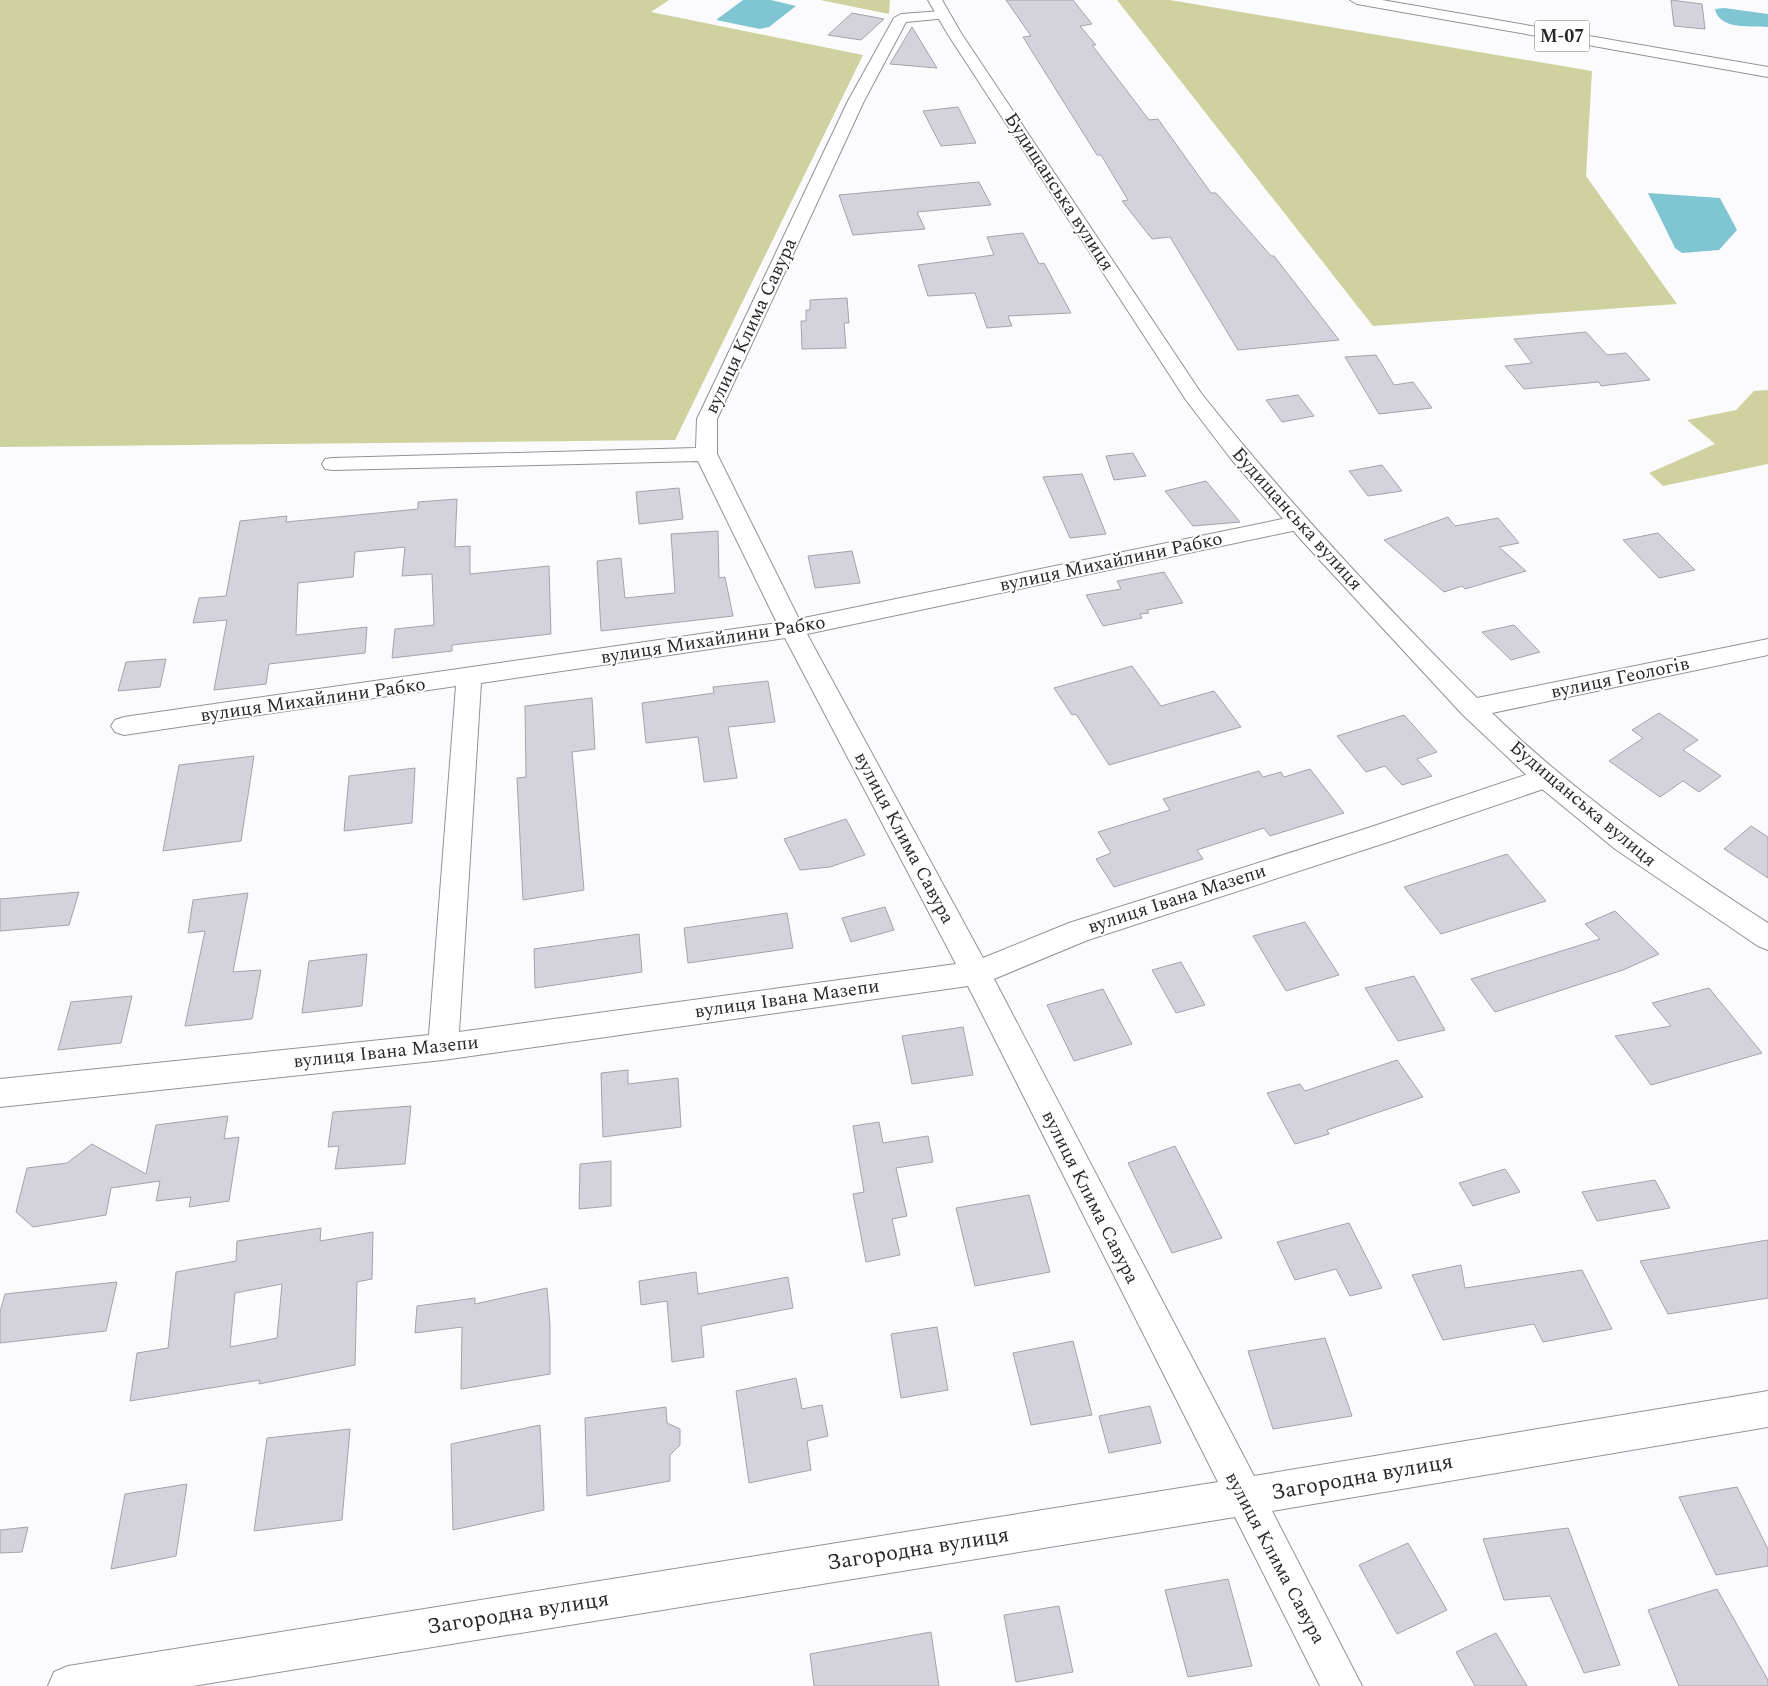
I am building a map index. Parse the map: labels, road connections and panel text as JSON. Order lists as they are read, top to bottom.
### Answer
{
  "streets": {
    "main road": [
      "М-07",
      "Будищанська вулиця",
      "вулиця Клима Савура",
      "вулиця Михайлини Рабко",
      "вулиця Геологів",
      "вулиця Івана Мазепи",
      "Загородна вулиця"
    ]
  },
  "crossings": [
    ["Будищанська вулиця", "вулиця Клима Савура"],
    ["Будищанська вулиця", "вулиця Михайлини Рабко"],
    ["Будищанська вулиця", "вулиця Геологів"],
    ["Будищанська вулиця", "вулиця Івана Мазепи"],
    ["вулиця Клима Савура", "вулиця Михайлини Рабко"],
    ["вулиця Клима Савура", "вулиця Івана Мазепи"],
    ["вулиця Клима Савура", "Загородна вулиця"]
  ]
}
